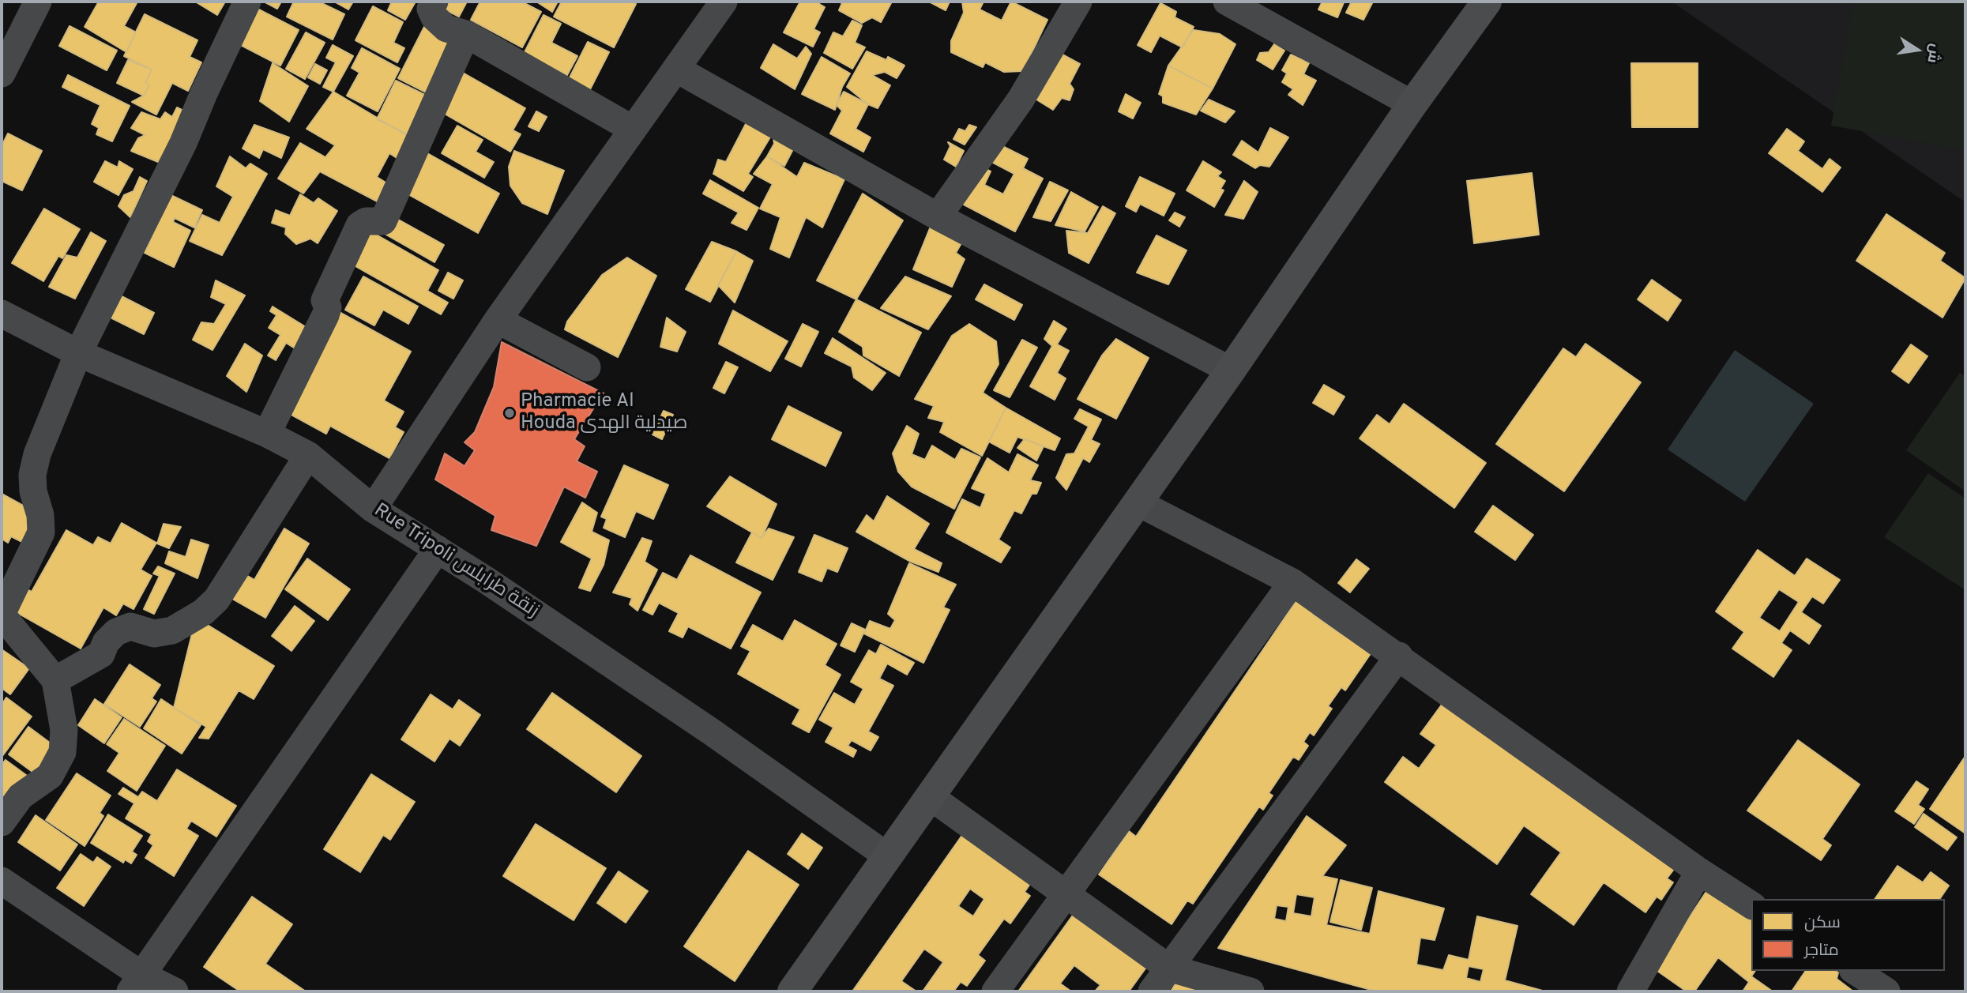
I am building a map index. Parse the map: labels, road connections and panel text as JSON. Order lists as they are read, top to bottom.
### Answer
{
  "streets": {
    "street": ["Rue Tripoli زنقة طرابلس"]
  },
  "places": ["Pharmacie Al Houda صيدلية الهدى"],
  "legend": ["سكن", "متاجر"],
  "north": "right"
}
